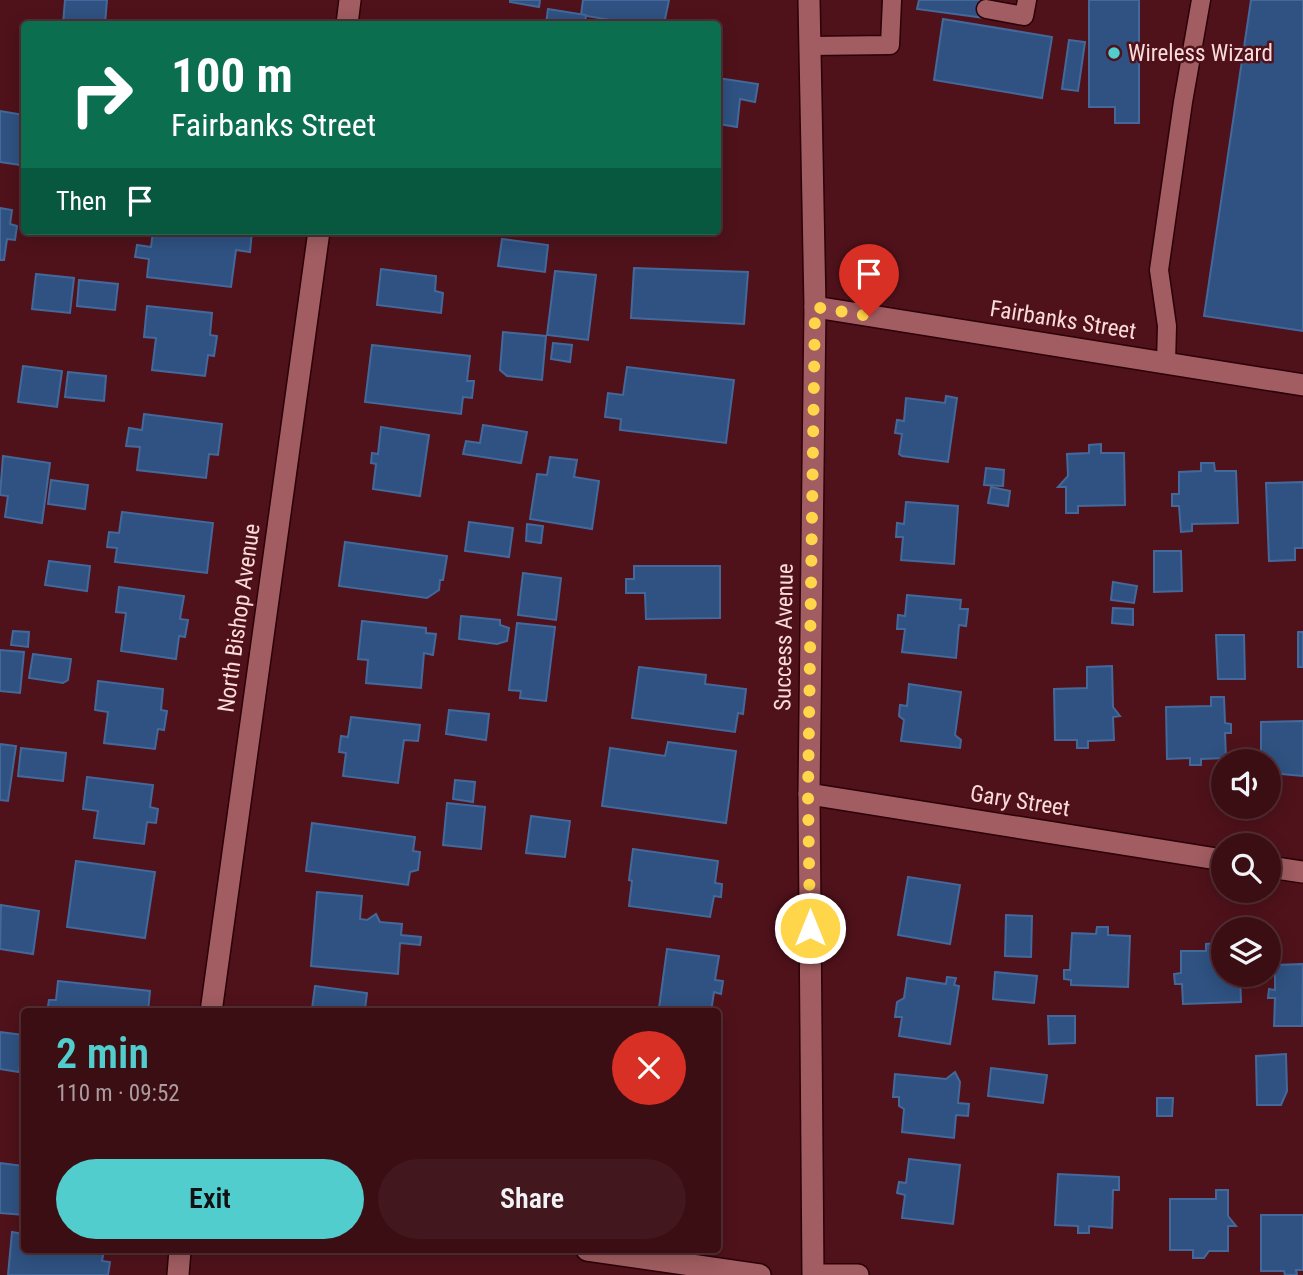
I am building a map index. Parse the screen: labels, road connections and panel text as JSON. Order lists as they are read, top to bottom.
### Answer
{
  "streets": {
    "street": [
      "Fairbanks Street",
      "North Bishop Avenue",
      "Success Avenue",
      "Gary Street"
    ]
  },
  "crossings": [
    ["Fairbanks Street", "Success Avenue"],
    ["Success Avenue", "Gary Street"]
  ],
  "places": ["Wireless Wizard"],
  "page": {
    "turn": ["100 m", "Fairbanks Street"],
    "then": "Then",
    "heading": ["2 min", "110 m · 09:52"],
    "buttons": ["Exit", "Share"]
  }
}
